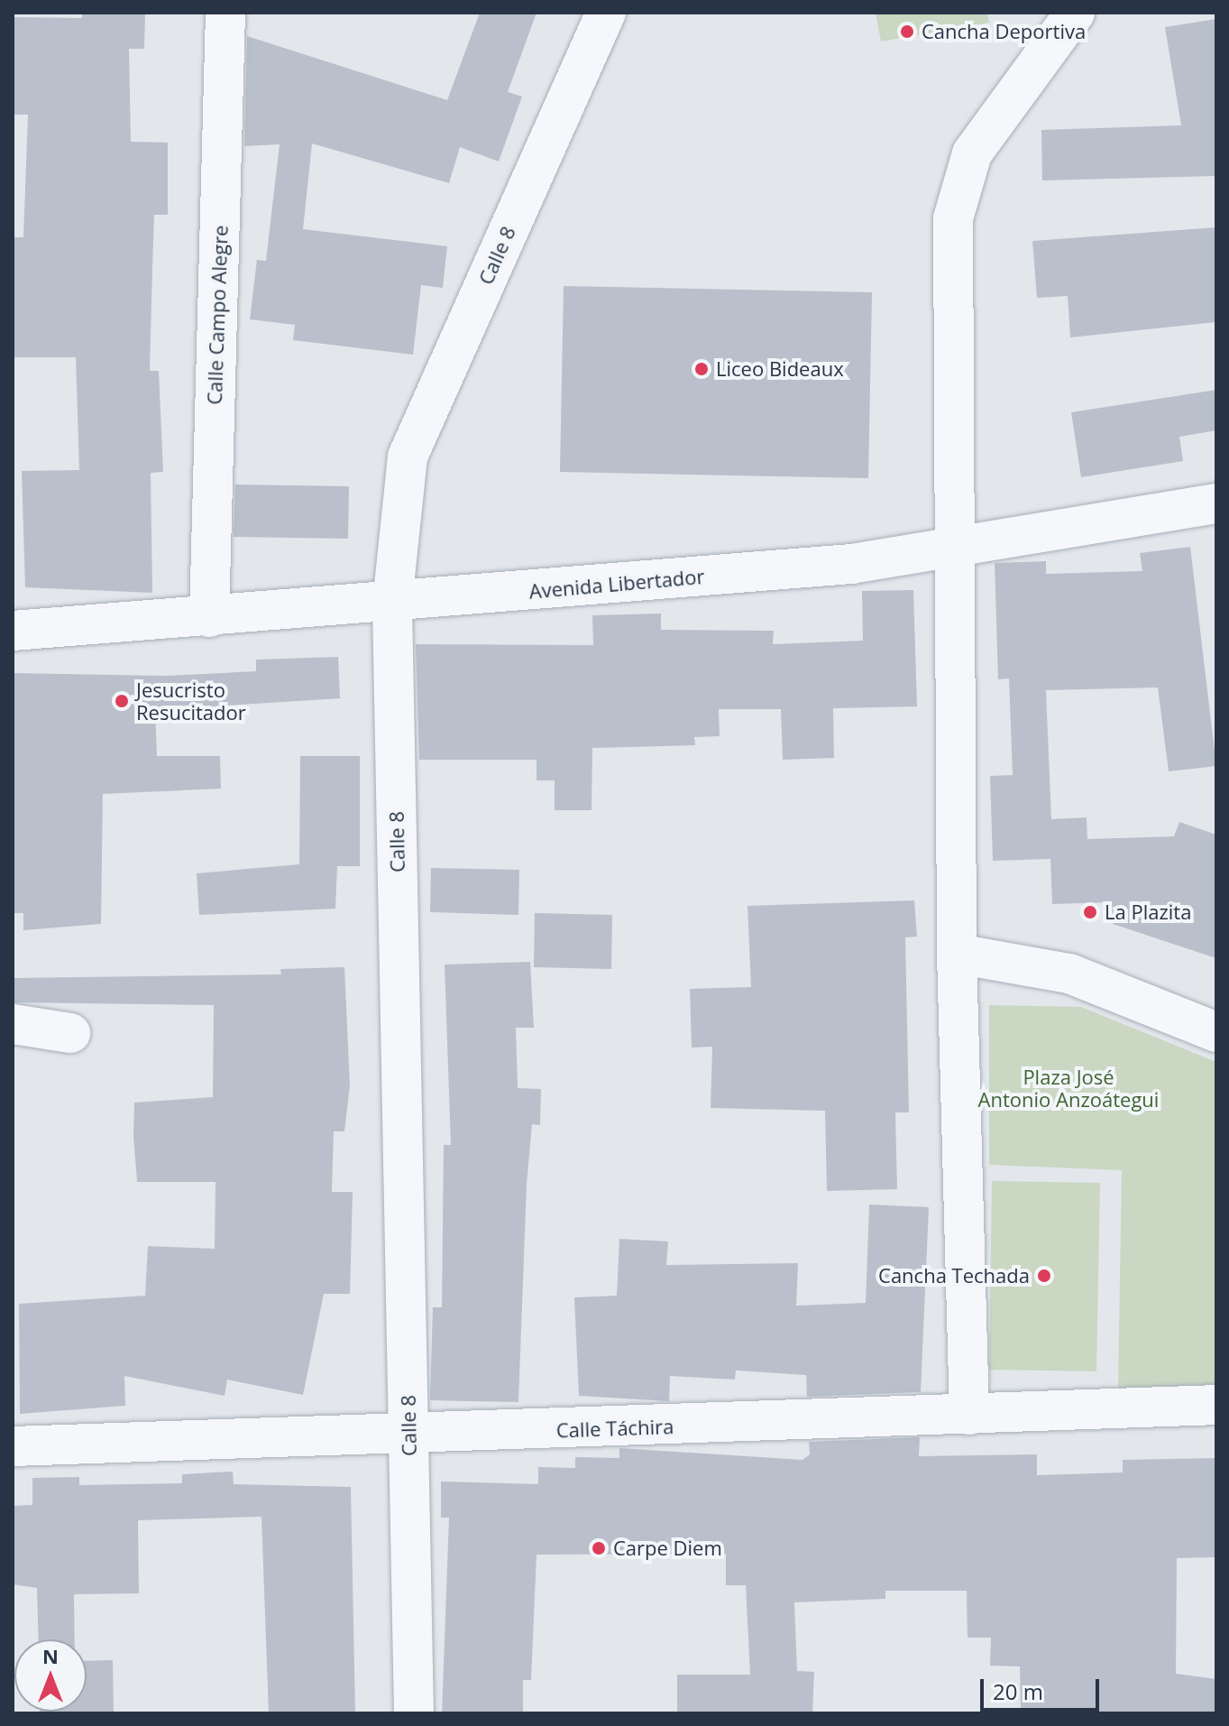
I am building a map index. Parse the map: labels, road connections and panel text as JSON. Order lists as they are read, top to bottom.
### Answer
{
  "streets": {
    "street": [
      "Calle 8",
      "Calle Campo Alegre",
      "Avenida Libertador",
      "Calle Táchira"
    ]
  },
  "crossings": [
    ["Calle 8", "Avenida Libertador"],
    ["Calle 8", "Calle Táchira"],
    ["Calle Campo Alegre", "Avenida Libertador"]
  ],
  "parks": ["Plaza José Antonio Anzoátegui"],
  "places": [
    "Cancha Deportiva",
    "Liceo Bideaux",
    "Jesucristo Resucitador",
    "La Plazita",
    "Cancha Techada",
    "Carpe Diem"
  ],
  "scale_bar": "20 m",
  "north": "top"
}
